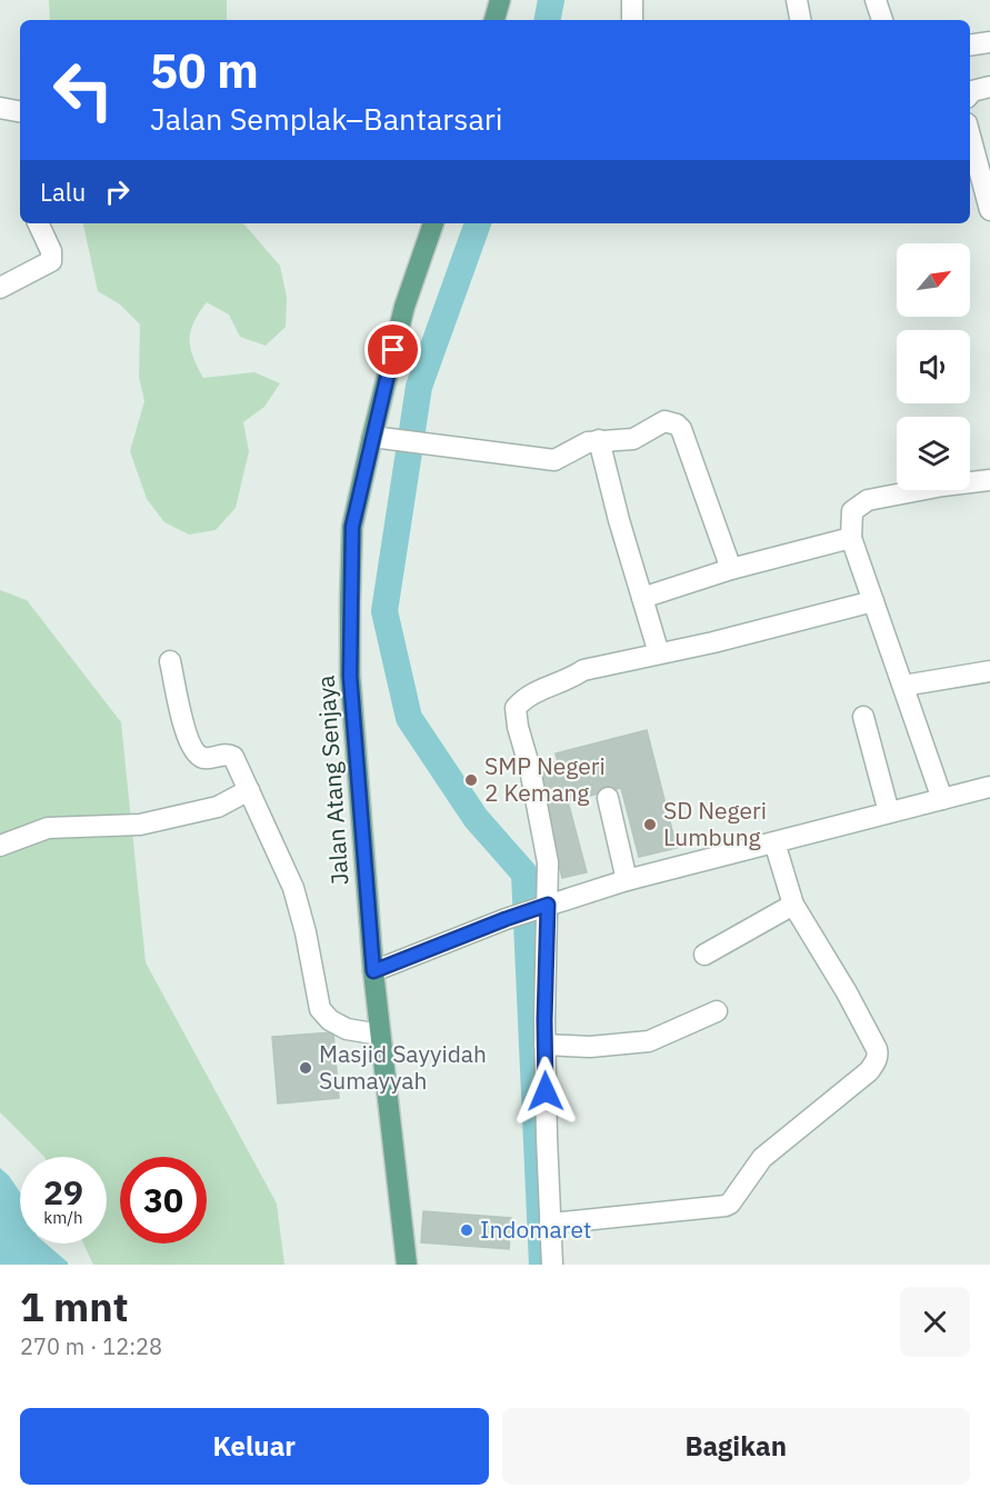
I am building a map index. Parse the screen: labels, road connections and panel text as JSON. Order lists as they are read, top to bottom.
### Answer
{
  "streets": {
    "main road": ["Jalan Atang Senjaya"]
  },
  "places": [
    "SMP Negeri 2 Kemang",
    "SD Negeri Lumbung",
    "Masjid Sayyidah Sumayyah",
    "Indomaret"
  ],
  "north": "top right",
  "page": {
    "turn": ["50 m", "Jalan Semplak–Bantarsari"],
    "then": "Lalu",
    "speed": "29 km/h",
    "limit": "30",
    "heading": ["1 mnt", "270 m · 12:28"],
    "buttons": ["Keluar", "Bagikan"]
  }
}
